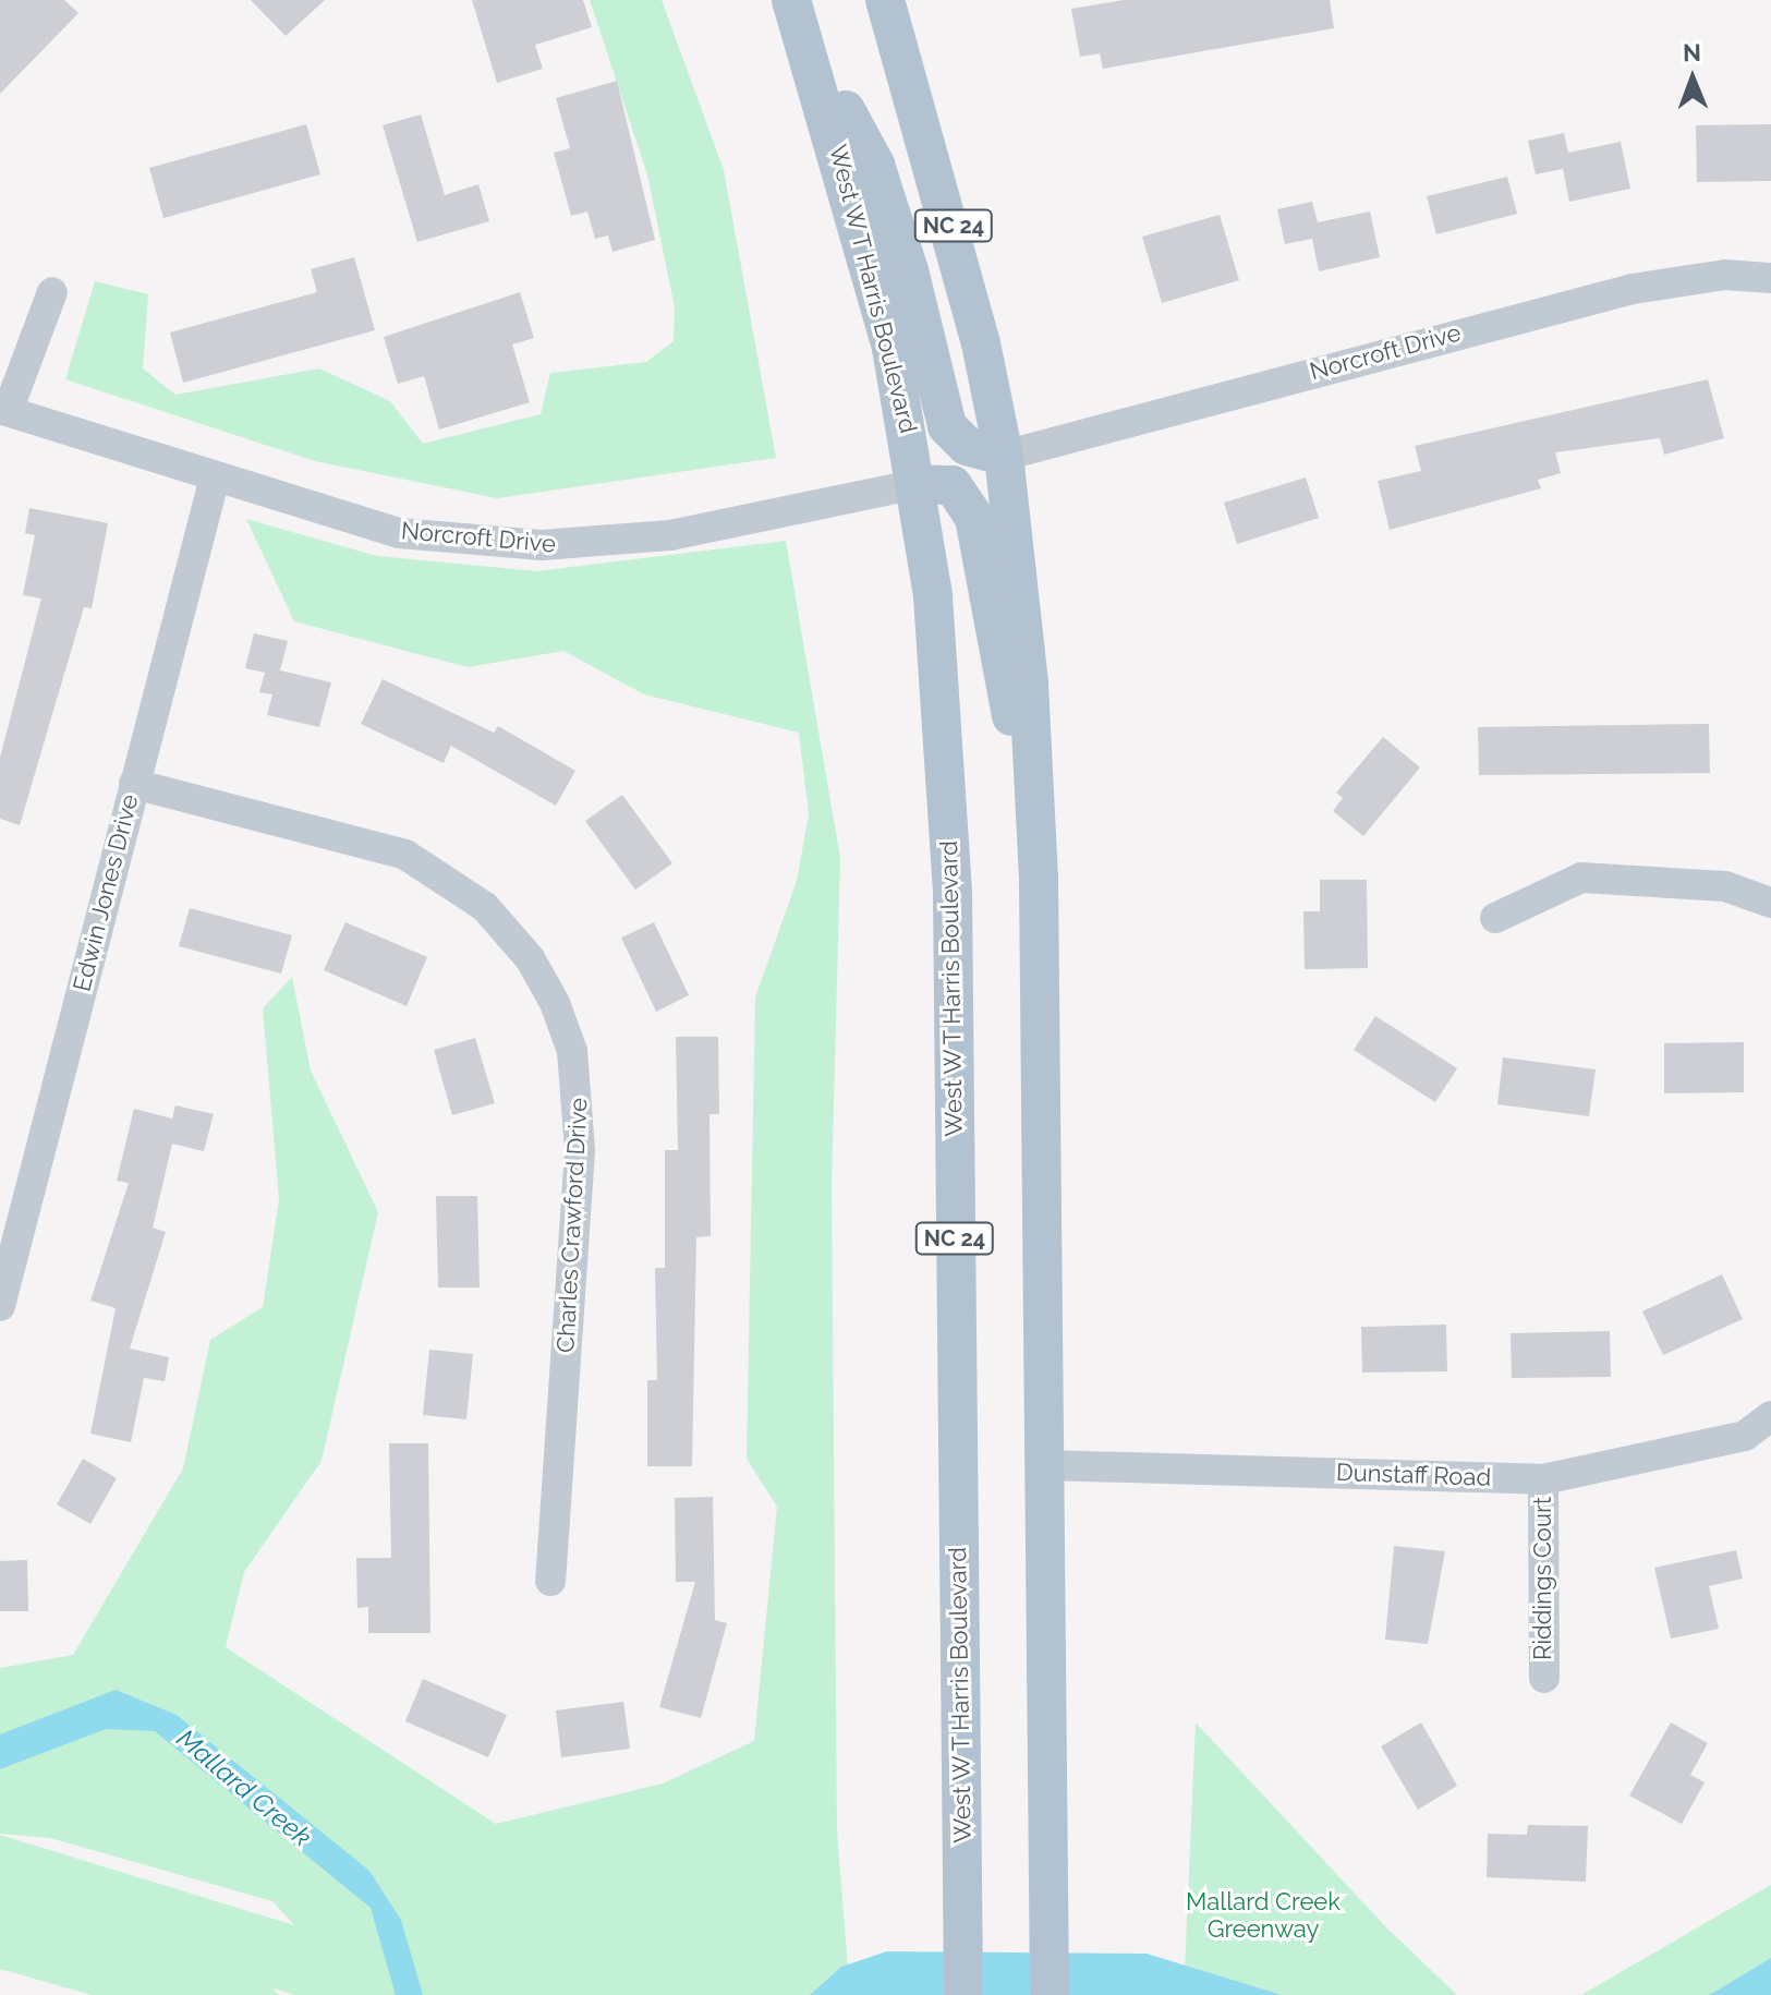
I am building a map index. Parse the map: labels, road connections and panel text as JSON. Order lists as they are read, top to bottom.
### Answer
{
  "streets": {
    "main road": ["NC 24", "West W T Harris Boulevard"],
    "street": [
      "Norcroft Drive",
      "Edwin Jones Drive",
      "Charles Crawford Drive",
      "Dunstaff Road",
      "Riddings Court"
    ]
  },
  "crossings": [
    ["NC 24", "Norcroft Drive"],
    ["NC 24", "Dunstaff Road"],
    ["West W T Harris Boulevard", "Norcroft Drive"],
    ["Norcroft Drive", "Edwin Jones Drive"],
    ["Edwin Jones Drive", "Charles Crawford Drive"],
    ["Dunstaff Road", "Riddings Court"]
  ],
  "water": ["Mallard Creek"],
  "parks": ["Mallard Creek Greenway"],
  "north": "top"
}
